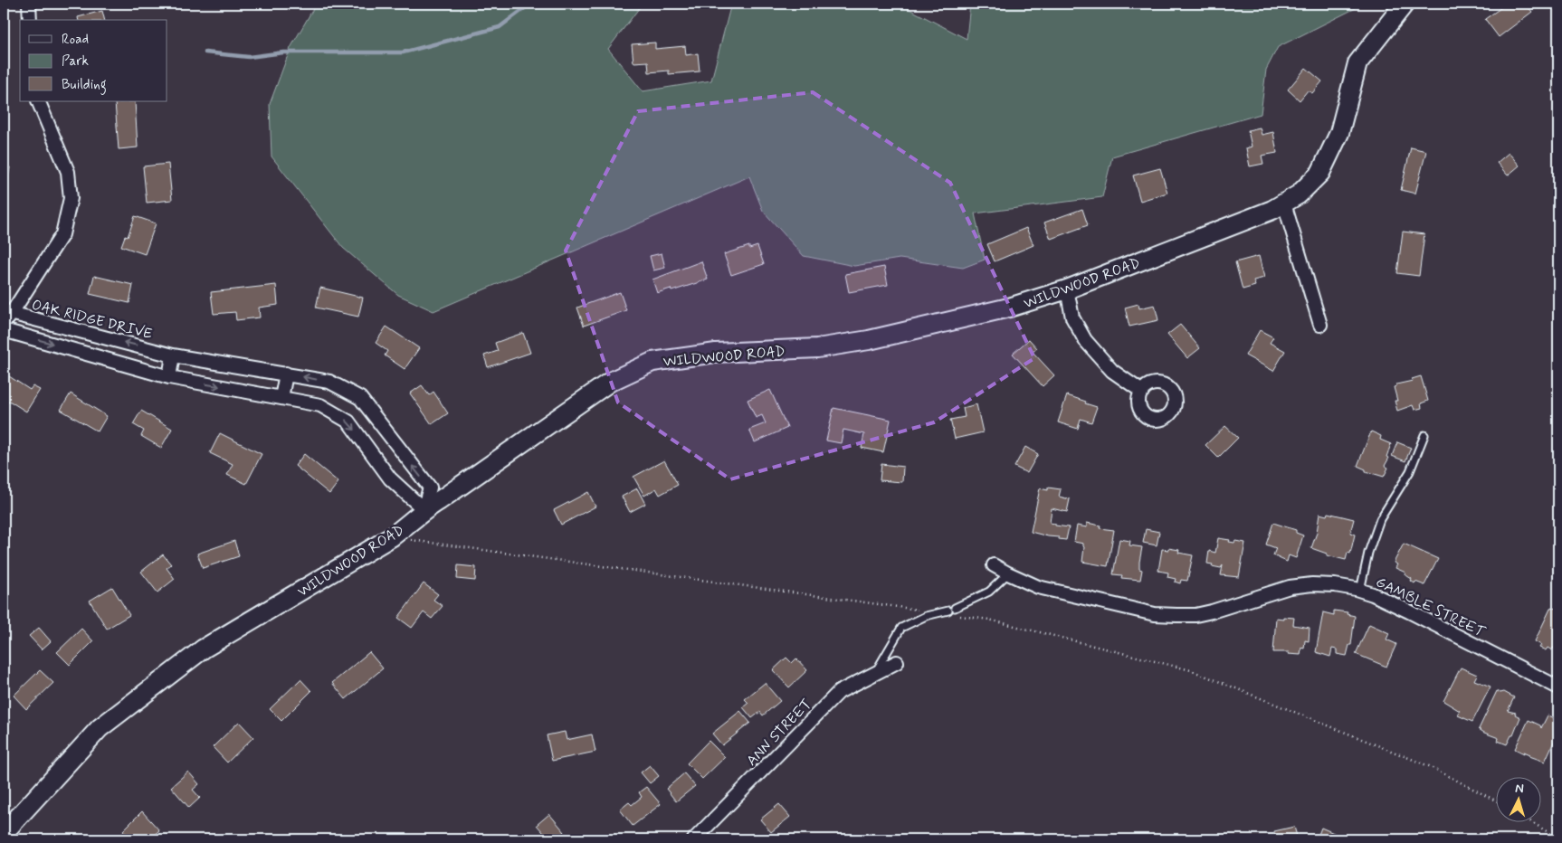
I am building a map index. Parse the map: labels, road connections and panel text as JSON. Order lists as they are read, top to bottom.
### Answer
{
  "streets": {
    "street": [
      "WILDWOOD ROAD",
      "OAK RIDGE DRIVE",
      "GAMBLE STREET",
      "ANN STREET"
    ]
  },
  "crossings": [
    ["WILDWOOD ROAD", "OAK RIDGE DRIVE"]
  ],
  "legend": ["Road", "Park", "Building"],
  "north": "top"
}
